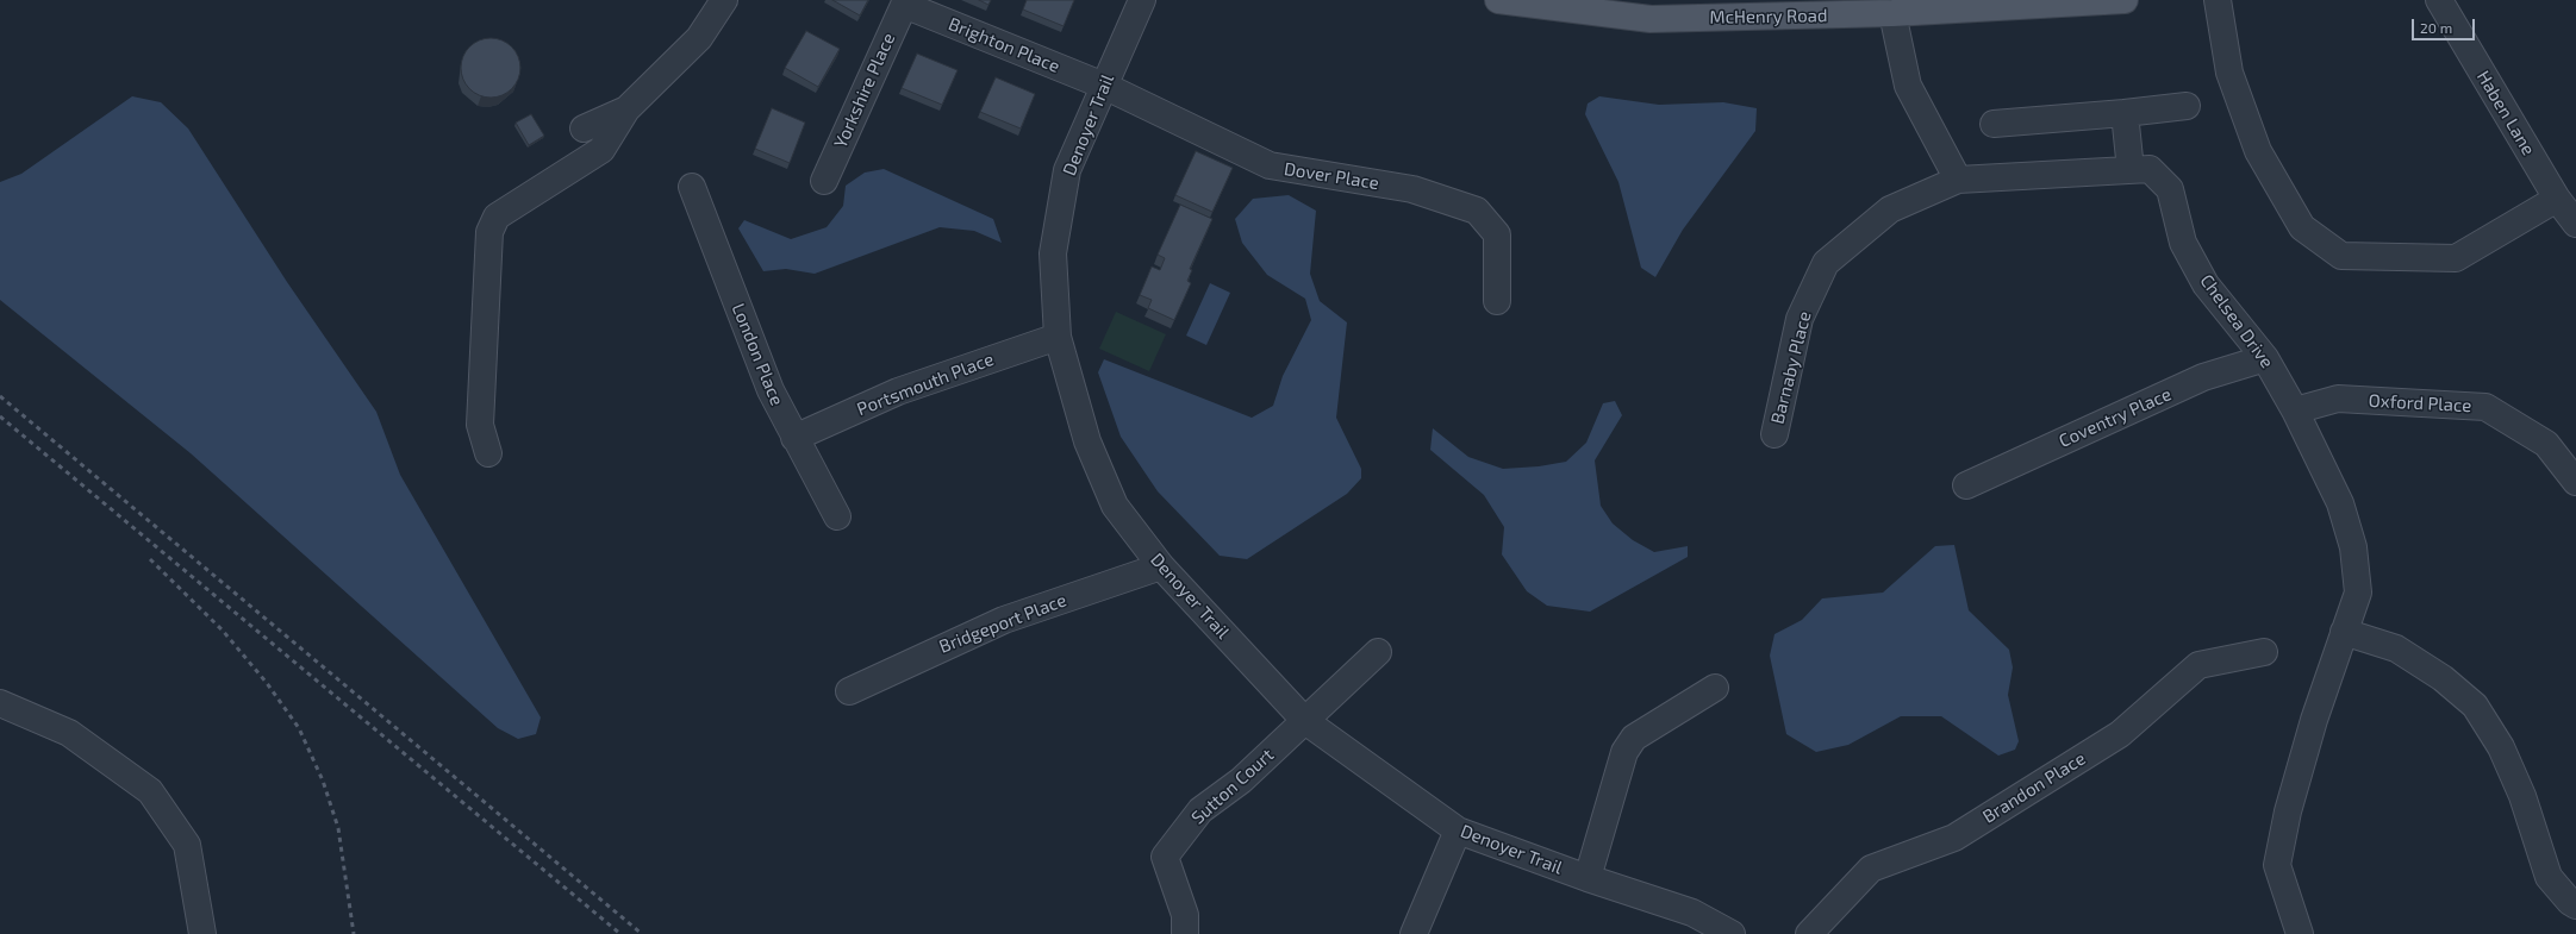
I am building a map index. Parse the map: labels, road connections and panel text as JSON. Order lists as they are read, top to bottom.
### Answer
{
  "streets": {
    "main road": ["McHenry Road"],
    "street": [
      "Brighton Place",
      "Yorkshire Place",
      "Haben Lane",
      "Denoyer Trail",
      "Dover Place",
      "Chelsea Drive",
      "London Place",
      "Barnaby Place",
      "Portsmouth Place",
      "Oxford Place",
      "Coventry Place",
      "Bridgeport Place",
      "Sutton Court",
      "Brandon Place"
    ]
  },
  "crossings": [
    ["Brighton Place", "Yorkshire Place"],
    ["Brighton Place", "Denoyer Trail"],
    ["Brighton Place", "Dover Place"],
    ["Denoyer Trail", "Dover Place"],
    ["Denoyer Trail", "Portsmouth Place"],
    ["Denoyer Trail", "Bridgeport Place"],
    ["Denoyer Trail", "Sutton Court"],
    ["Chelsea Drive", "Barnaby Place"],
    ["Chelsea Drive", "Oxford Place"],
    ["Chelsea Drive", "Coventry Place"],
    ["London Place", "Portsmouth Place"]
  ],
  "scale_bar": "20 m"
}
